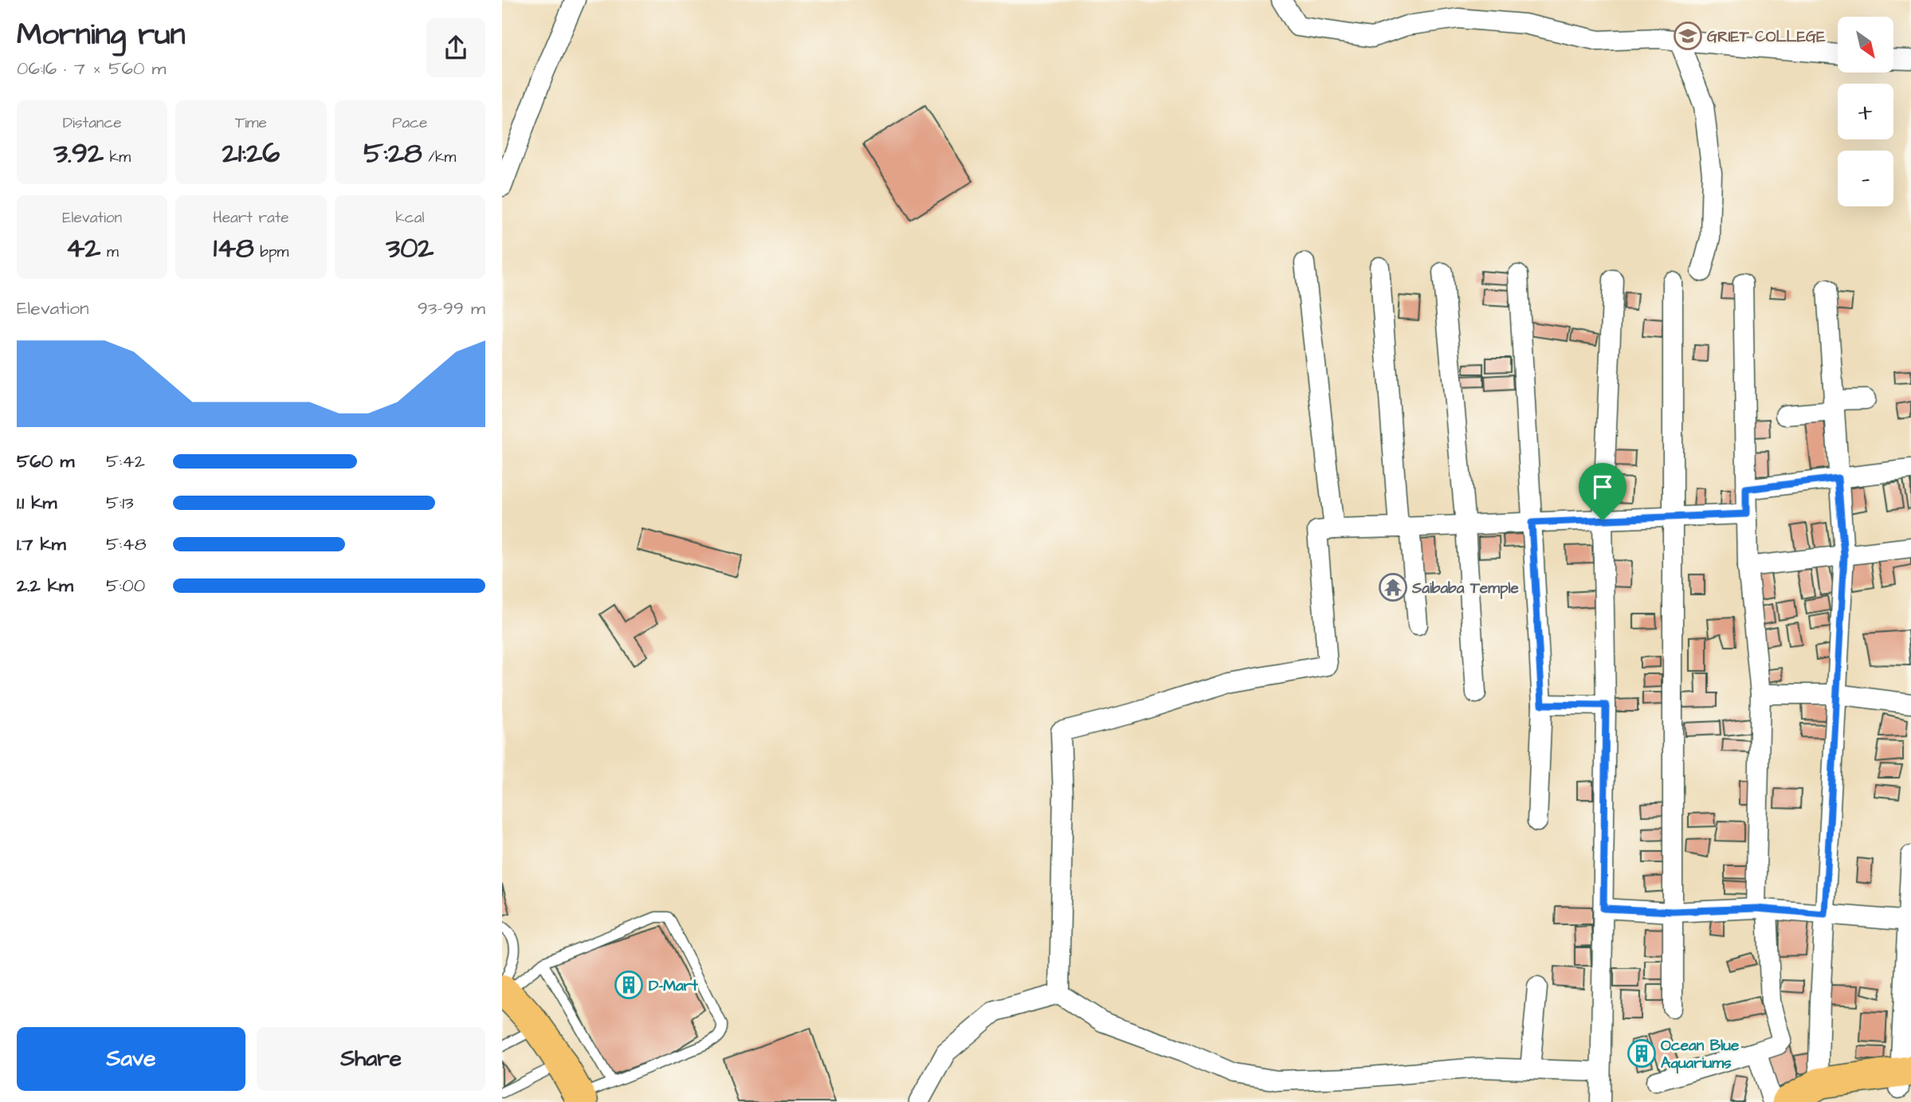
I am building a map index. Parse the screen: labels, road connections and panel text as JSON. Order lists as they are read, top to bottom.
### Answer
{
  "places": {
    "school or university": ["GRIET COLLEGE"],
    "temple": ["Saibaba Temple"],
    "building": ["D-Mart", "Ocean Blue Aquariums"]
  },
  "north": "bottom right",
  "page": {
    "heading": ["Morning run", "06:16 · 7 × 560 m"],
    "map_buttons": ["+", "−"],
    "stats": [
      ["Distance", "3.92 km"],
      ["Time", "21:26"],
      ["Pace", "5:28 /km"],
      ["Elevation", "42 m"],
      ["Heart rate", "148 bpm"],
      ["kcal", "302"]
    ],
    "chart": ["Elevation", "93–99 m"],
    "list": [
      {
        "name": "560 m",
        "note": "5:42"
      },
      {
        "name": "1.1 km",
        "note": "5:13"
      },
      {
        "name": "1.7 km",
        "note": "5:48"
      },
      {
        "name": "2.2 km",
        "note": "5:00"
      }
    ],
    "buttons": ["Save", "Share"]
  }
}
